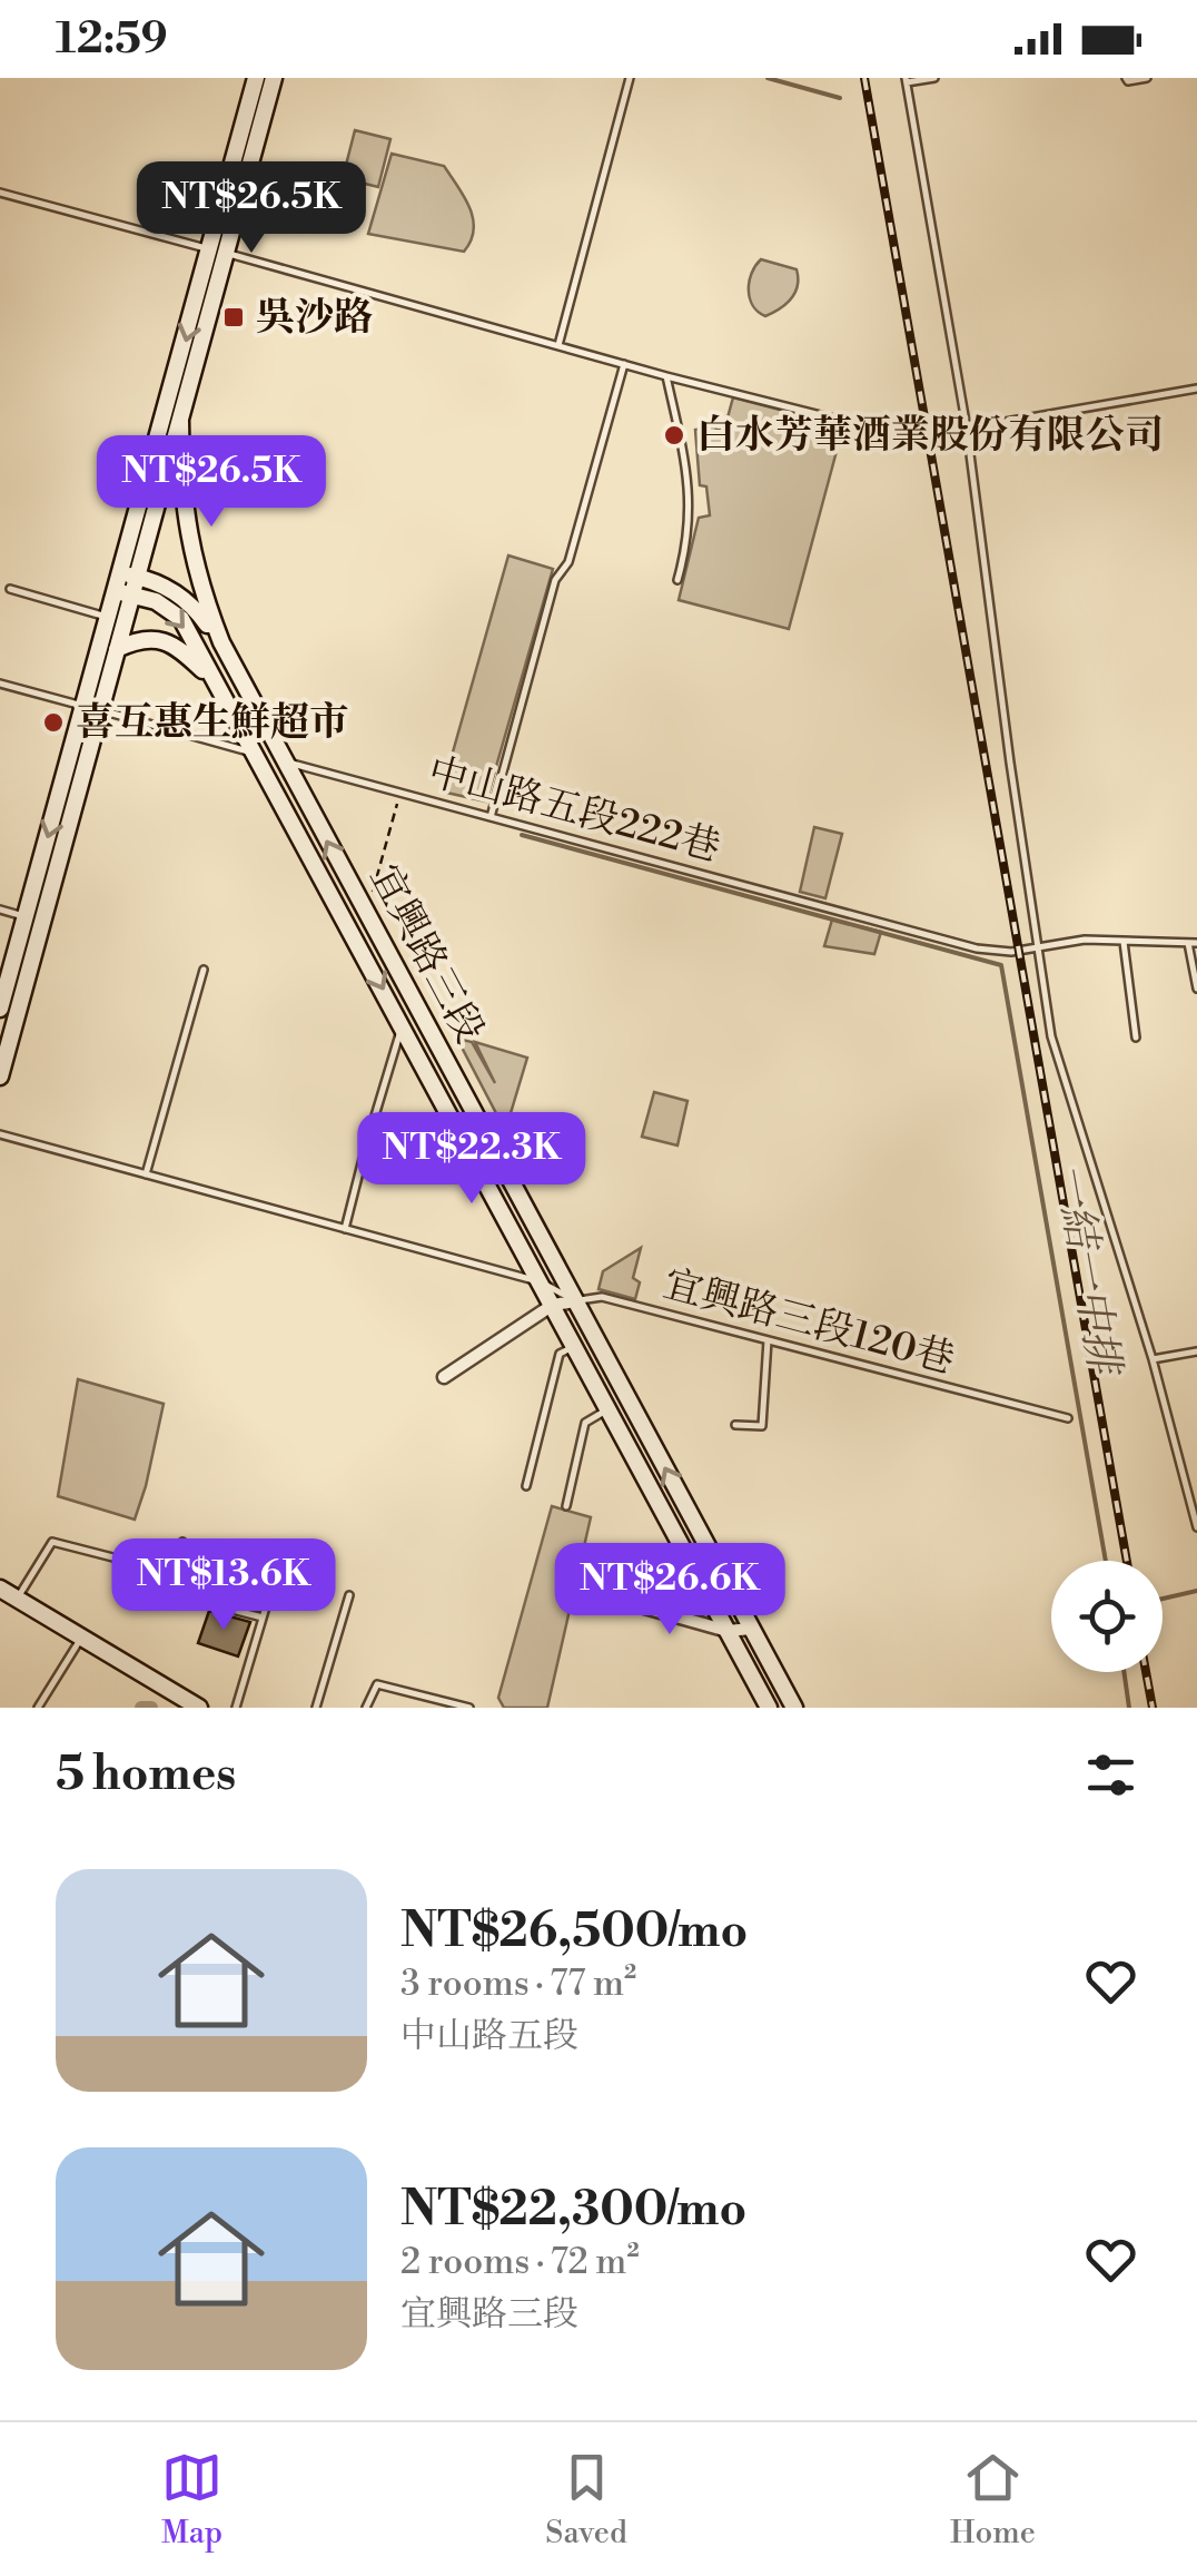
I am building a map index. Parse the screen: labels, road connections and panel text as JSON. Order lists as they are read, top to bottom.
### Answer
{
  "streets": {
    "street": ["宜興路三段"],
    "lane": ["中山路五段222巷", "宜興路三段120巷"]
  },
  "crossings": [
    ["中山路五段222巷", "宜興路三段"],
    ["宜興路三段", "宜興路三段120巷"]
  ],
  "water": ["一結一中排"],
  "places": {
    "transit": ["吳沙路"],
    "other": ["白水芳華酒業股份有限公司", "喜互惠生鮮超市"]
  },
  "page": {
    "status": "12:59",
    "price": [
      "NT$26.5K",
      "NT$26.5K",
      "NT$22.3K",
      "NT$13.6K",
      "NT$26.6K"
    ],
    "heading": "5 homes",
    "list": [
      {
        "name": "NT$26,500/mo",
        "note": "3 rooms · 77 m² · 中山路五段"
      },
      {
        "name": "NT$22,300/mo",
        "note": "2 rooms · 72 m² · 宜興路三段"
      }
    ],
    "tabs": ["Map", "Saved", "Home"]
  }
}
